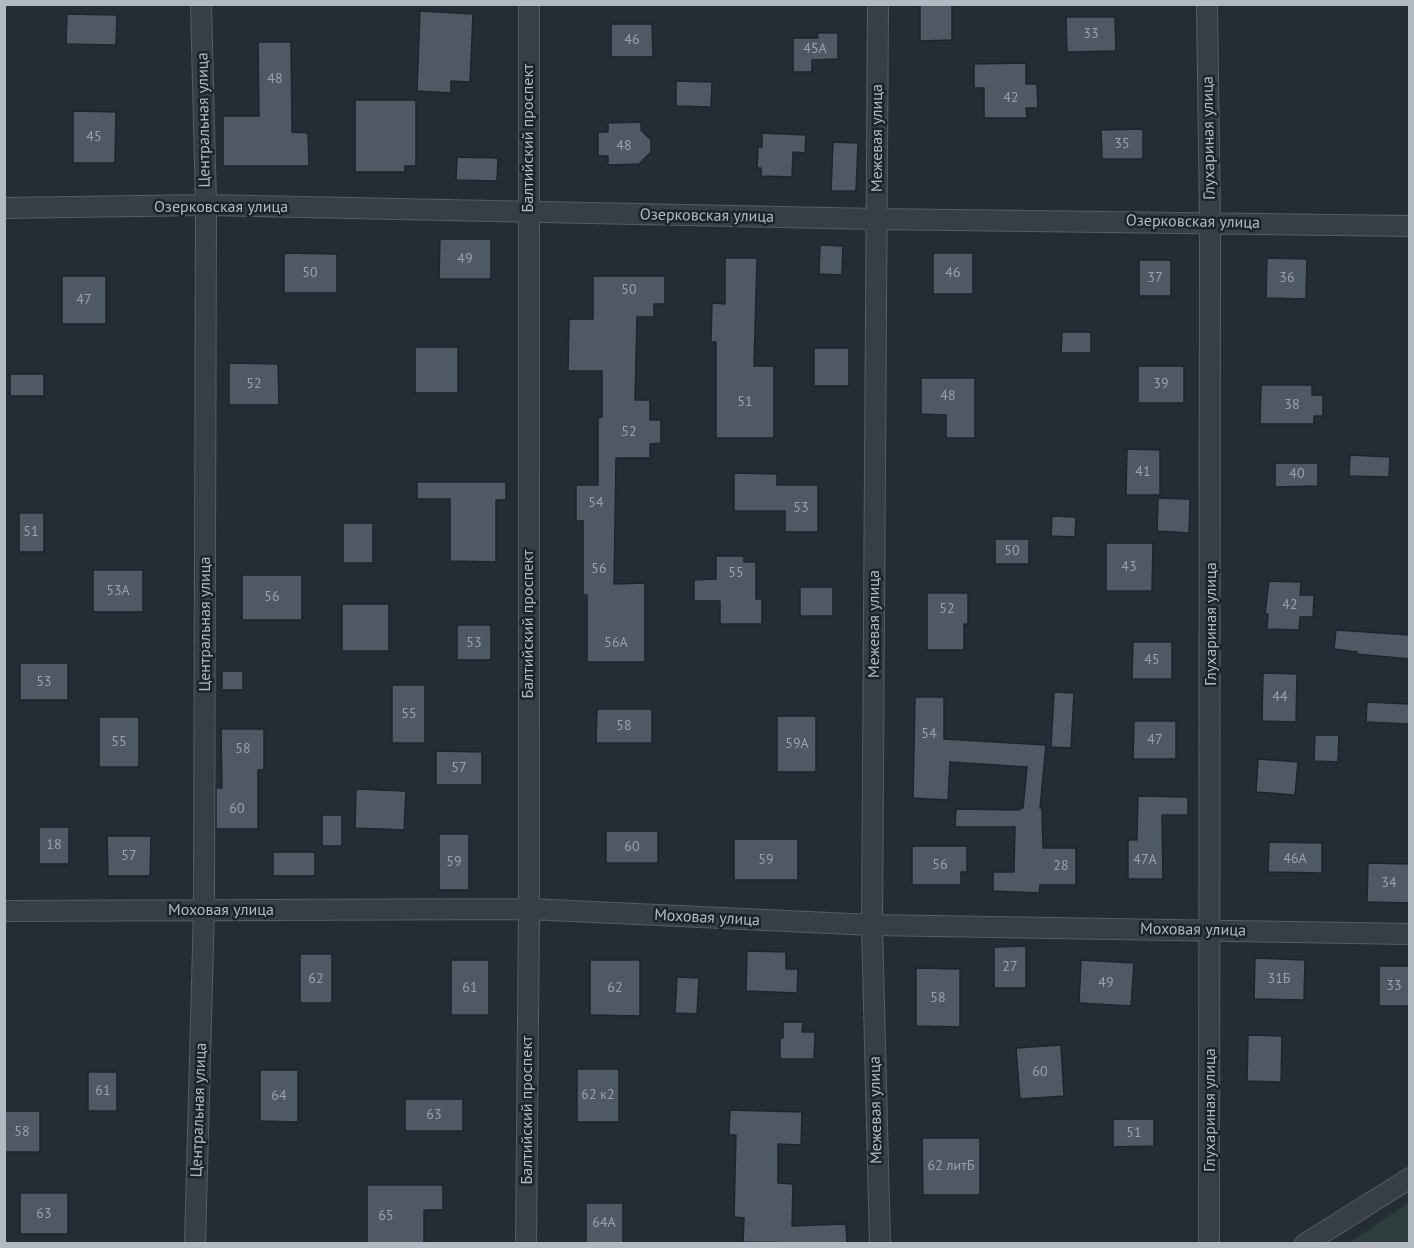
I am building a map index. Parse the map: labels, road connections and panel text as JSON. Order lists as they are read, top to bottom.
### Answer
{
  "streets": {
    "street": [
      "Центральная улица",
      "Балтийский проспект",
      "Межевая улица",
      "Глухариная улица",
      "Озерковская улица",
      "Моховая улица"
    ]
  },
  "crossings": [
    ["Центральная улица", "Озерковская улица"],
    ["Центральная улица", "Моховая улица"],
    ["Балтийский проспект", "Озерковская улица"],
    ["Балтийский проспект", "Моховая улица"],
    ["Межевая улица", "Озерковская улица"],
    ["Межевая улица", "Моховая улица"],
    ["Глухариная улица", "Озерковская улица"],
    ["Глухариная улица", "Моховая улица"]
  ],
  "house_numbers": [
    "33",
    "46",
    "45А",
    "48",
    "42",
    "45",
    "35",
    "48",
    "49",
    "50",
    "46",
    "37",
    "36",
    "50",
    "47",
    "52",
    "39",
    "48",
    "51",
    "38",
    "52",
    "41",
    "40",
    "54",
    "53",
    "51",
    "50",
    "43",
    "56",
    "55",
    "53А",
    "56",
    "42",
    "52",
    "53",
    "56А",
    "45",
    "53",
    "44",
    "55",
    "58",
    "54",
    "47",
    "55",
    "59А",
    "58",
    "57",
    "60",
    "18",
    "60",
    "57",
    "46А",
    "59",
    "47А",
    "59",
    "56",
    "28",
    "34",
    "27",
    "62",
    "31Б",
    "49",
    "33",
    "61",
    "62",
    "58",
    "60",
    "61",
    "62 к2",
    "64",
    "63",
    "58",
    "51",
    "62 литБ",
    "63",
    "65",
    "64А"
  ]
}
